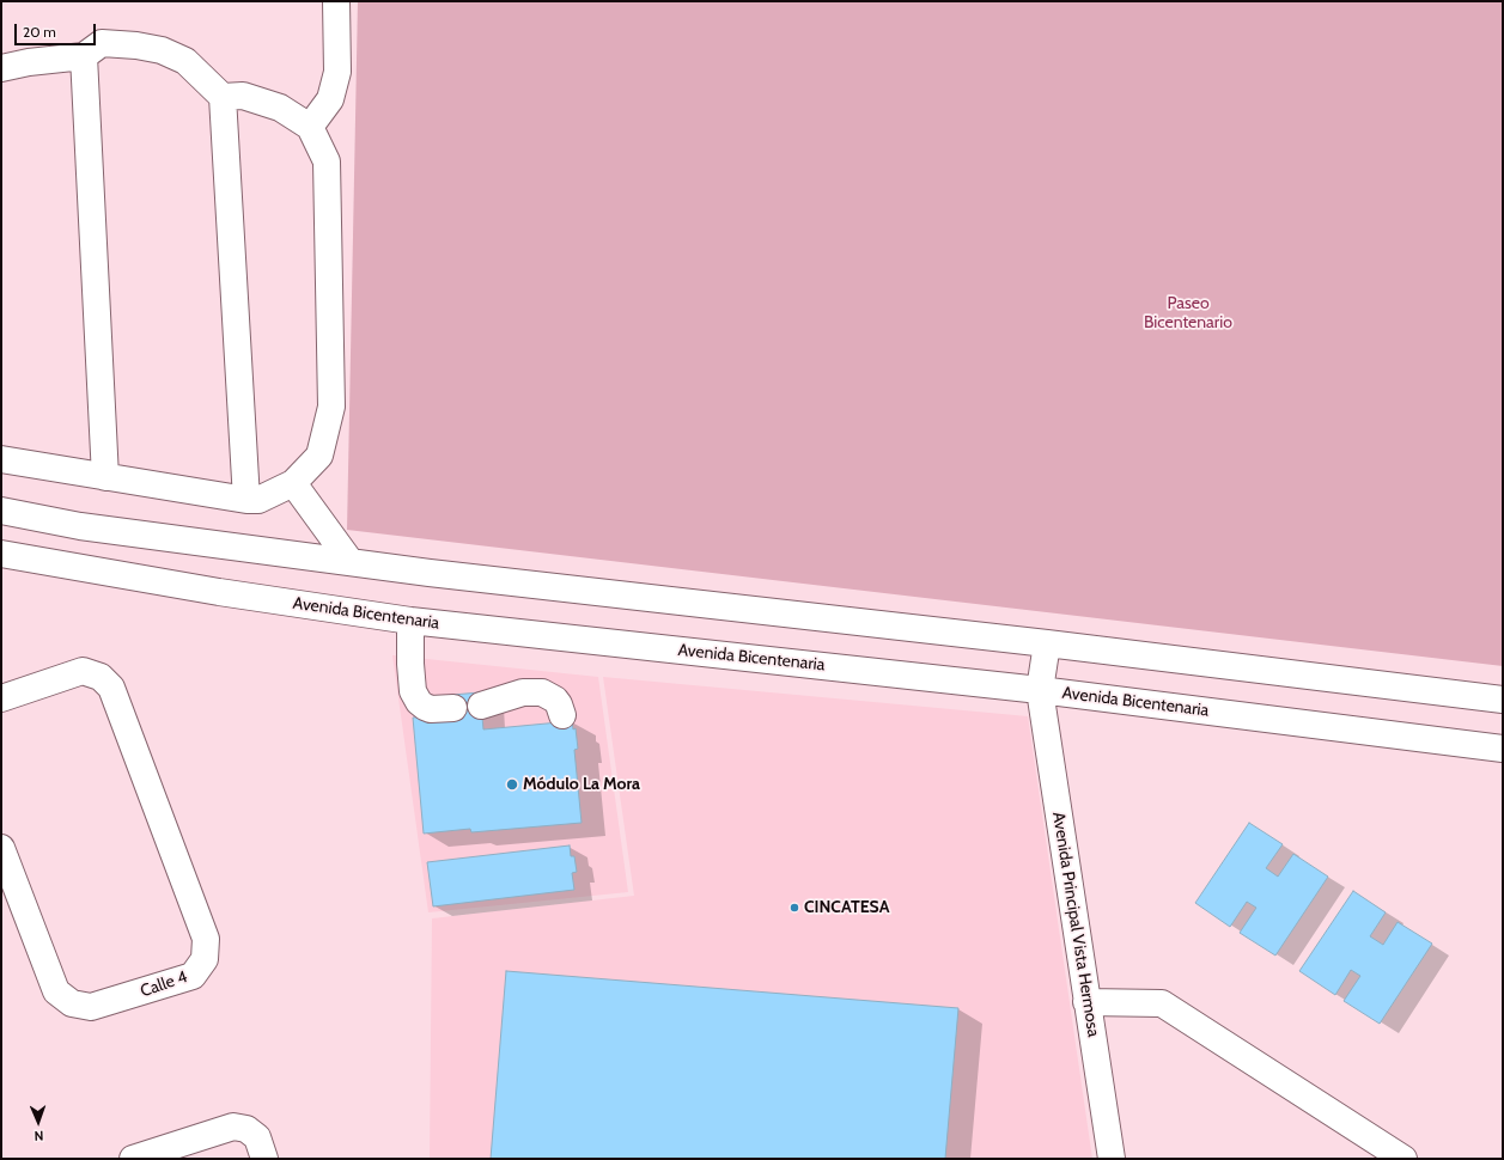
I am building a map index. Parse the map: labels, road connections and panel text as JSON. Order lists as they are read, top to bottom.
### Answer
{
  "streets": {
    "street": ["Avenida Bicentenaria", "Avenida Principal Vista Hermosa", "Calle 4"]
  },
  "crossings": [
    ["Avenida Bicentenaria", "Avenida Principal Vista Hermosa"]
  ],
  "parks": ["Paseo Bicentenario"],
  "places": ["Módulo La Mora", "CINCATESA"],
  "scale_bar": "20 m",
  "north": "bottom"
}
